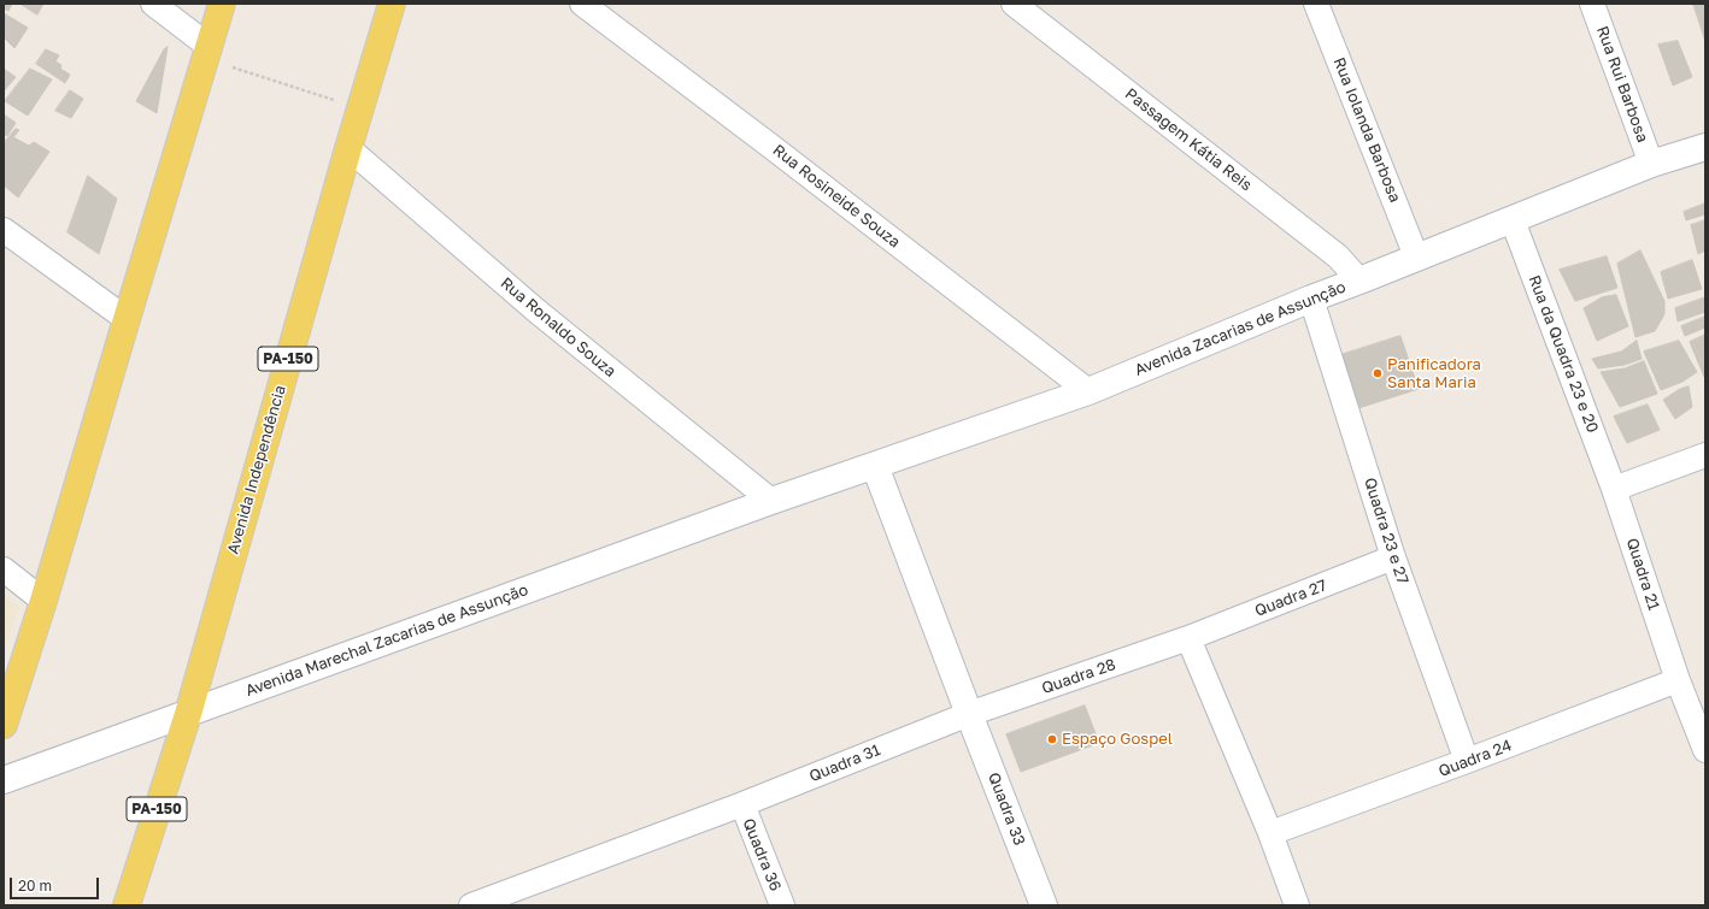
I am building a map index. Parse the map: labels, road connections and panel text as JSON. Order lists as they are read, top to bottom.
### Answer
{
  "streets": {
    "main road": [
      "Avenida Zacarias de Assunção",
      "PA-150",
      "Avenida Independência",
      "Avenida Marechal Zacarias de Assunção",
      "Quadra 33"
    ],
    "street": [
      "Rua Rui Barbosa",
      "Rua Iolanda Barbosa",
      "Passagem Kátia Reis",
      "Rua Rosineide Souza",
      "Rua Ronaldo Souza",
      "Rua da Quadra 23 e 20",
      "Quadra 23 e 27",
      "Quadra 21",
      "Quadra 27",
      "Quadra 28",
      "Quadra 24",
      "Quadra 31",
      "Quadra 36"
    ]
  },
  "crossings": [
    ["Rua Rui Barbosa", "Avenida Zacarias de Assunção"],
    ["Rua Iolanda Barbosa", "Avenida Zacarias de Assunção"],
    ["Passagem Kátia Reis", "Avenida Zacarias de Assunção"],
    ["Rua Rosineide Souza", "Avenida Zacarias de Assunção"],
    ["Rua Ronaldo Souza", "Avenida Zacarias de Assunção"],
    ["Rua Ronaldo Souza", "Avenida Independência"],
    ["Rua Ronaldo Souza", "Avenida Marechal Zacarias de Assunção"],
    ["Avenida Zacarias de Assunção", "Rua da Quadra 23 e 20"],
    ["Avenida Zacarias de Assunção", "Quadra 23 e 27"],
    ["Avenida Zacarias de Assunção", "Avenida Marechal Zacarias de Assunção"],
    ["Rua da Quadra 23 e 20", "Quadra 21"],
    ["Avenida Independência", "Avenida Marechal Zacarias de Assunção"],
    ["Quadra 23 e 27", "Quadra 27"],
    ["Quadra 23 e 27", "Quadra 24"],
    ["Quadra 21", "Quadra 24"],
    ["Quadra 27", "Quadra 28"],
    ["Quadra 28", "Quadra 31"],
    ["Quadra 28", "Quadra 33"],
    ["Quadra 31", "Quadra 33"],
    ["Quadra 31", "Quadra 36"]
  ],
  "places": ["Panificadora Santa Maria", "Espaço Gospel"],
  "scale_bar": "20 m"
}
